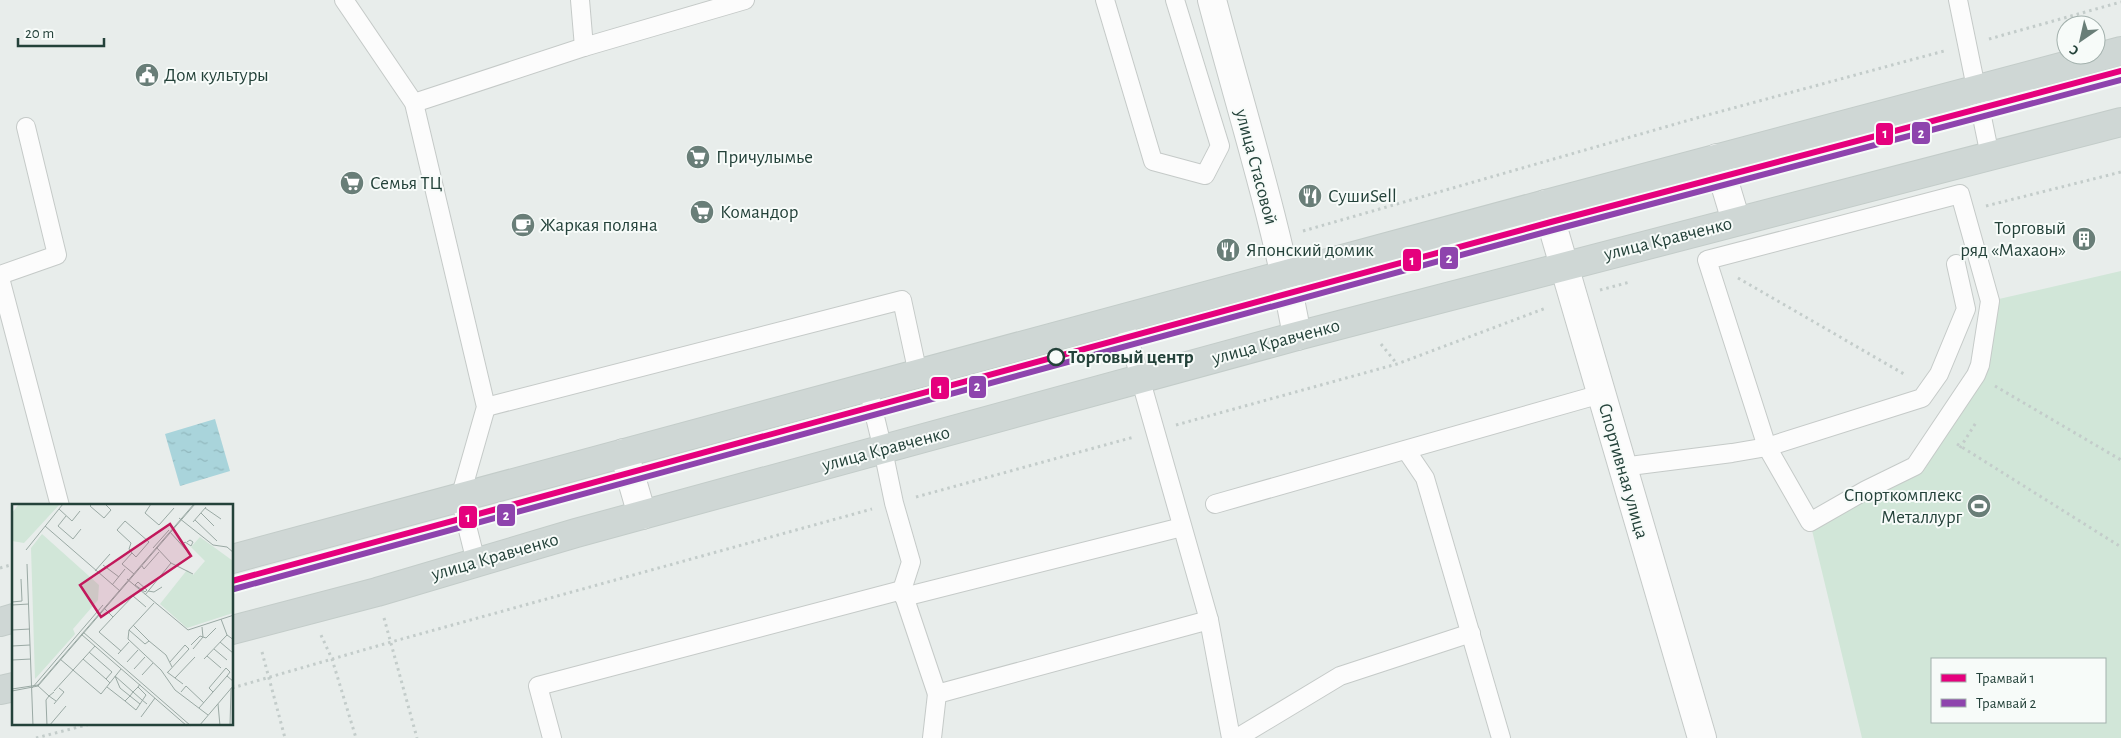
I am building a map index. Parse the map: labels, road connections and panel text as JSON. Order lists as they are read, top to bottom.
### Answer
{
  "streets": {
    "main road": ["улица Кравченко"],
    "street": ["улица Стасовой", "Спортивная улица"]
  },
  "crossings": [
    ["улица Стасовой", "улица Кравченко"],
    ["улица Кравченко", "Спортивная улица"]
  ],
  "places": {
    "public building": ["Дом культуры"],
    "supermarket": ["Причулымье", "Семья ТЦ", "Командор"],
    "restaurant": ["СушиSell", "Японский домик"],
    "cafe": ["Жаркая поляна"],
    "building": ["Торговый ряд «Махаон»"],
    "other": ["Торговый центр"],
    "sports": ["Спорткомплекс Металлург"]
  },
  "lines": ["tram line 1", "tram line 2"],
  "legend": ["Трамвай 1", "Трамвай 2"],
  "scale_bar": "20 m",
  "north": "bottom left"
}
